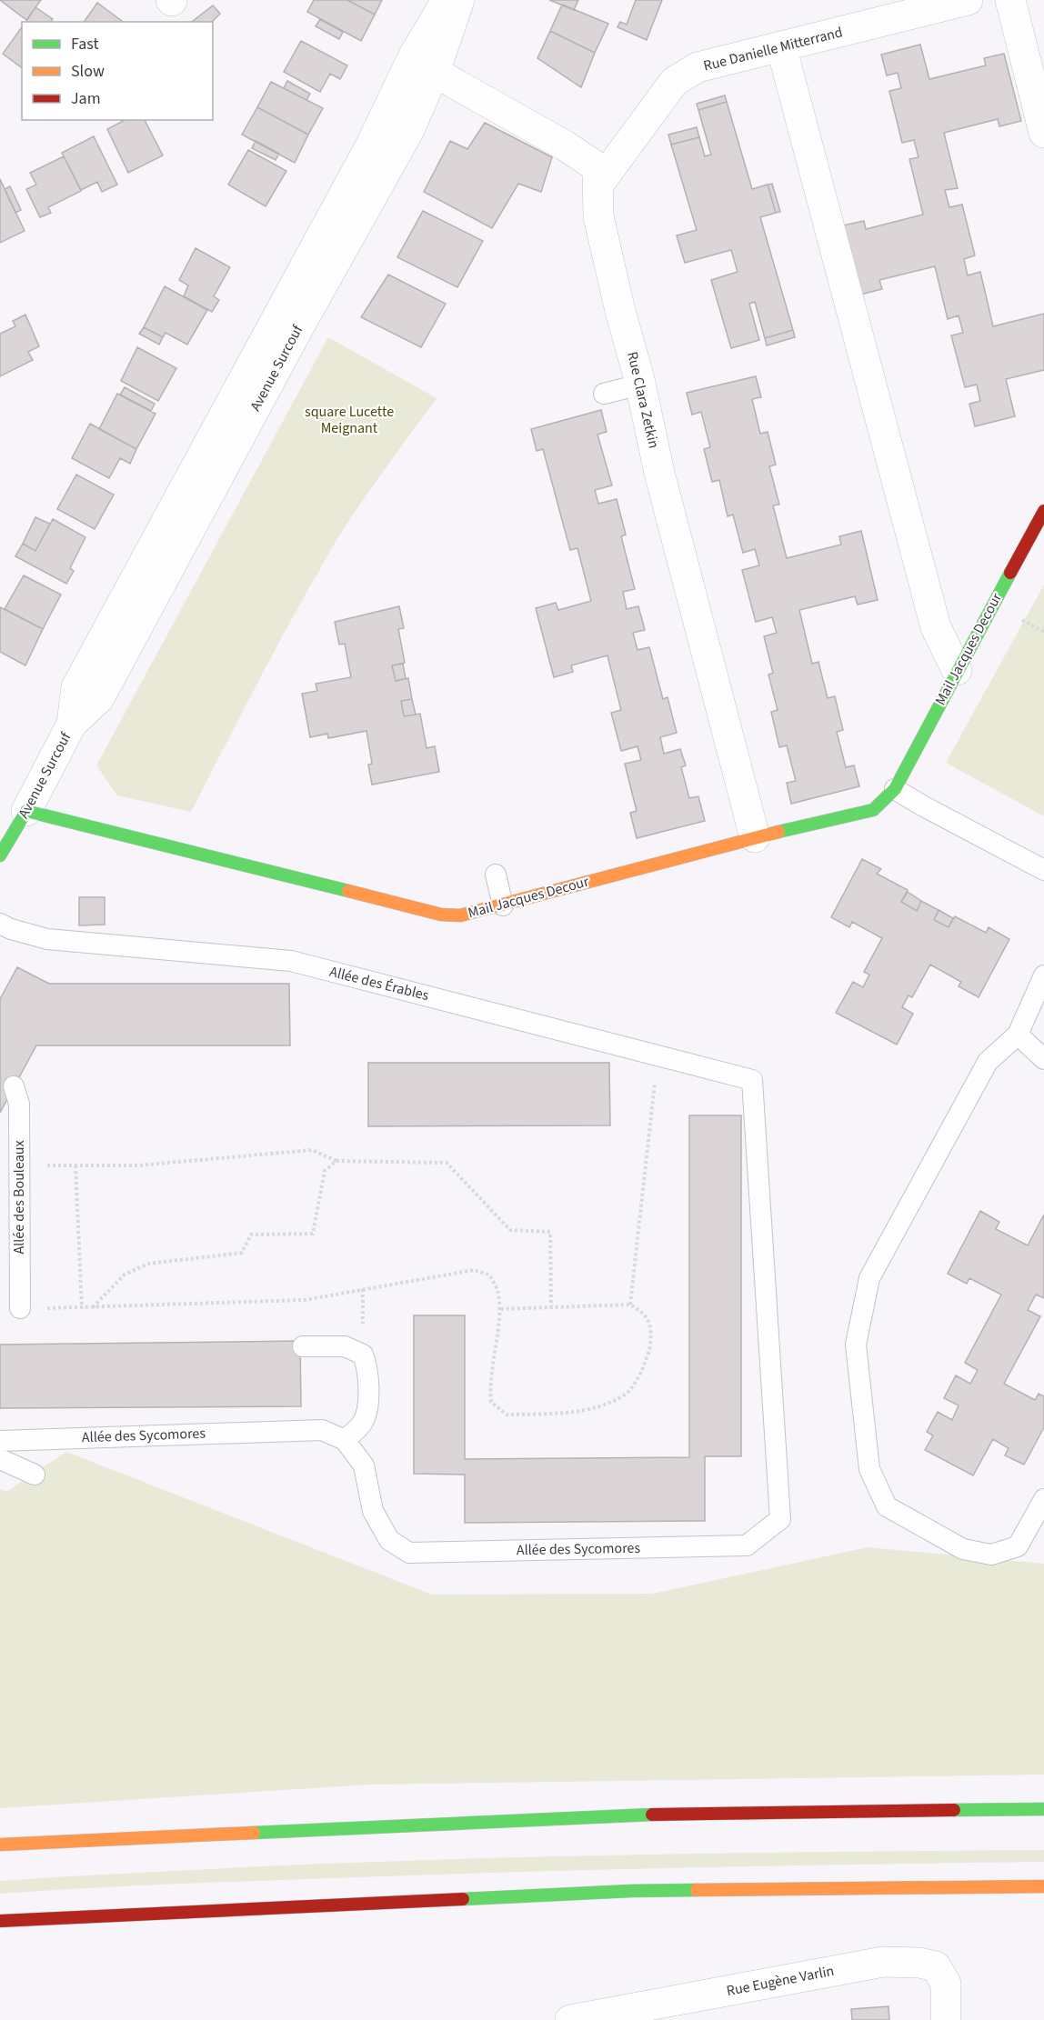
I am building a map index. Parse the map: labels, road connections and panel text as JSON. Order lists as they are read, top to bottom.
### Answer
{
  "streets": {
    "main road": ["Avenue Surcouf", "Mail Jacques Decour"],
    "street": ["Rue Danielle Mitterrand", "Rue Clara Zetkin", "Rue Eugène Varlin"],
    "lane": ["Allée des Érables", "Allée des Bouleaux", "Allée des Sycomores"]
  },
  "crossings": [
    ["Rue Danielle Mitterrand", "Rue Clara Zetkin"],
    ["Avenue Surcouf", "Rue Clara Zetkin"],
    ["Avenue Surcouf", "Mail Jacques Decour"],
    ["Rue Clara Zetkin", "Mail Jacques Decour"],
    ["Allée des Érables", "Allée des Sycomores"]
  ],
  "parks": ["square Lucette Meignant"],
  "legend": ["Fast", "Slow", "Jam"]
}
